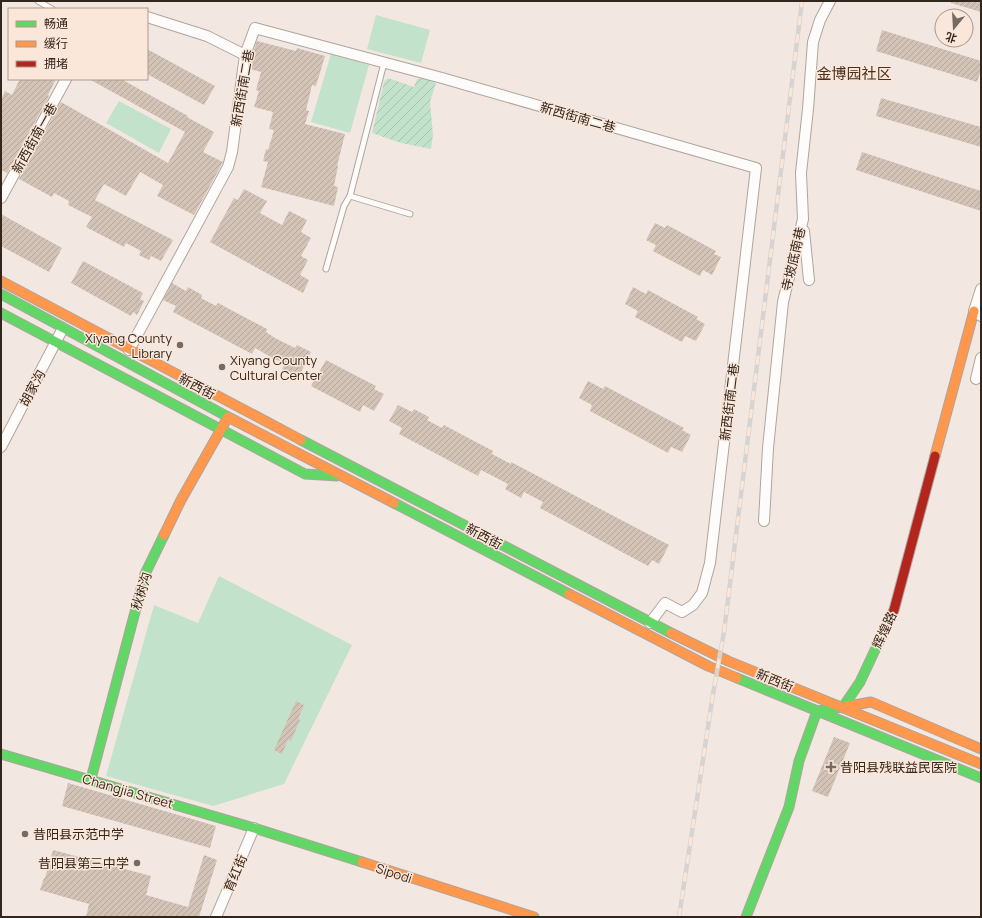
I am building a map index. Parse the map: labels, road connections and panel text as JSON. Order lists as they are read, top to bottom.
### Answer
{
  "streets": {
    "main road": [
      "新西街",
      "秋树沟",
      "辉煌路",
      "Changjia Street",
      "Sipodi"
    ],
    "street": [
      "新西街南二巷",
      "新西街南一巷",
      "寺坡底南巷",
      "胡家沟",
      "育红街"
    ]
  },
  "crossings": [
    ["新西街南二巷", "新西街"],
    ["新西街", "胡家沟"],
    ["新西街", "秋树沟"],
    ["新西街", "辉煌路"],
    ["秋树沟", "Changjia Street"],
    ["Changjia Street", "育红街"],
    ["Changjia Street", "Sipodi"],
    ["育红街", "Sipodi"]
  ],
  "districts": ["金博园社区"],
  "places": {
    "other": [
      "Xiyang County Library",
      "Xiyang County Cultural Center",
      "昔阳县示范中学",
      "昔阳县第三中学"
    ],
    "health": ["昔阳县残联益民医院"]
  },
  "legend": ["畅通", "缓行", "拥堵"],
  "north": "bottom"
}
